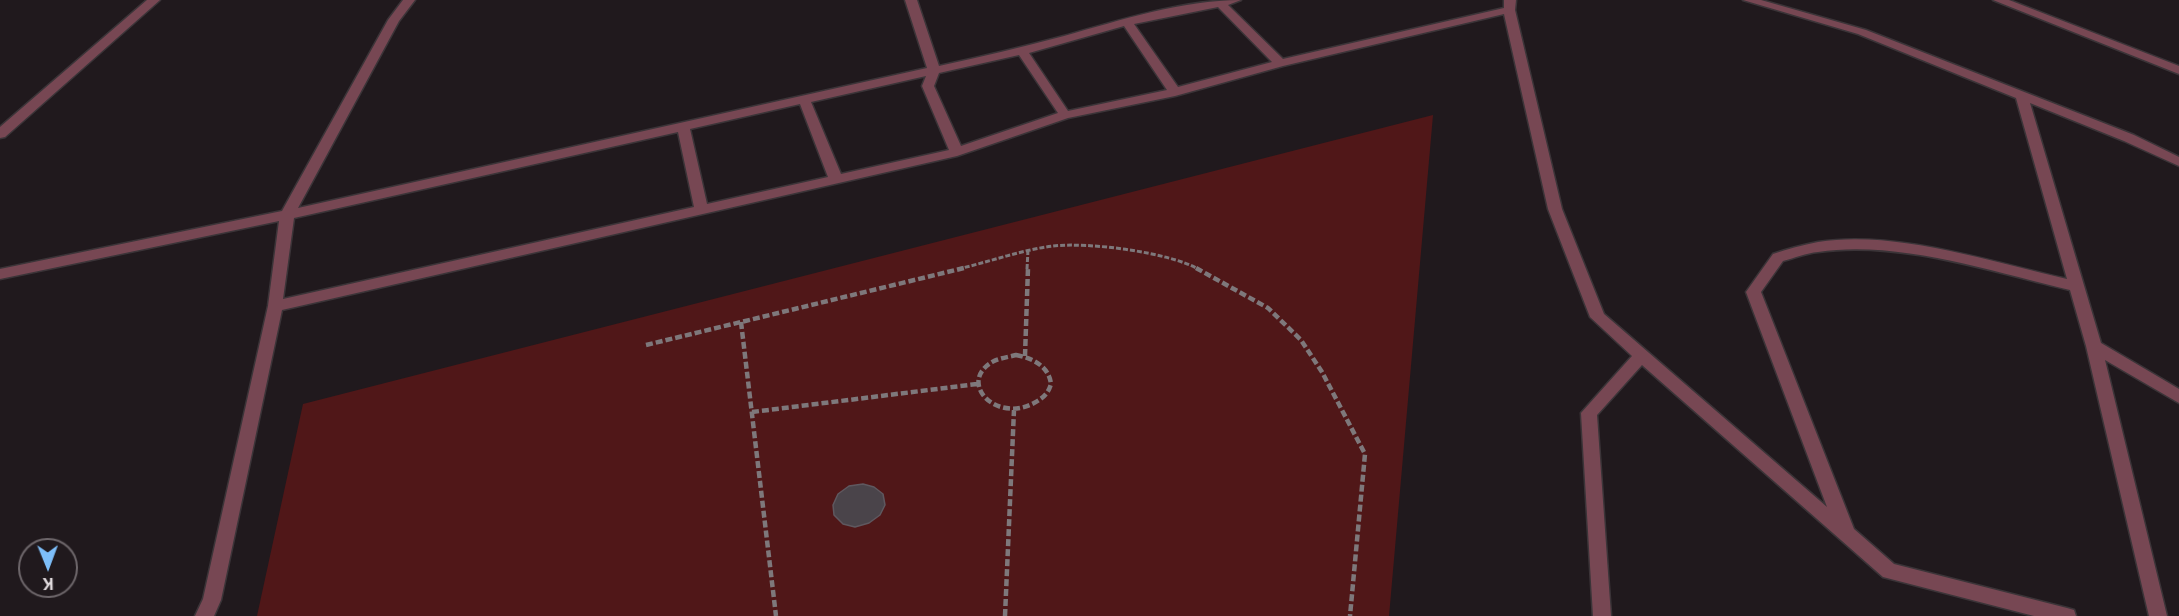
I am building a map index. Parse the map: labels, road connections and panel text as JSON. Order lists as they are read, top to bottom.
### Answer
{
  "north": "bottom"
}
